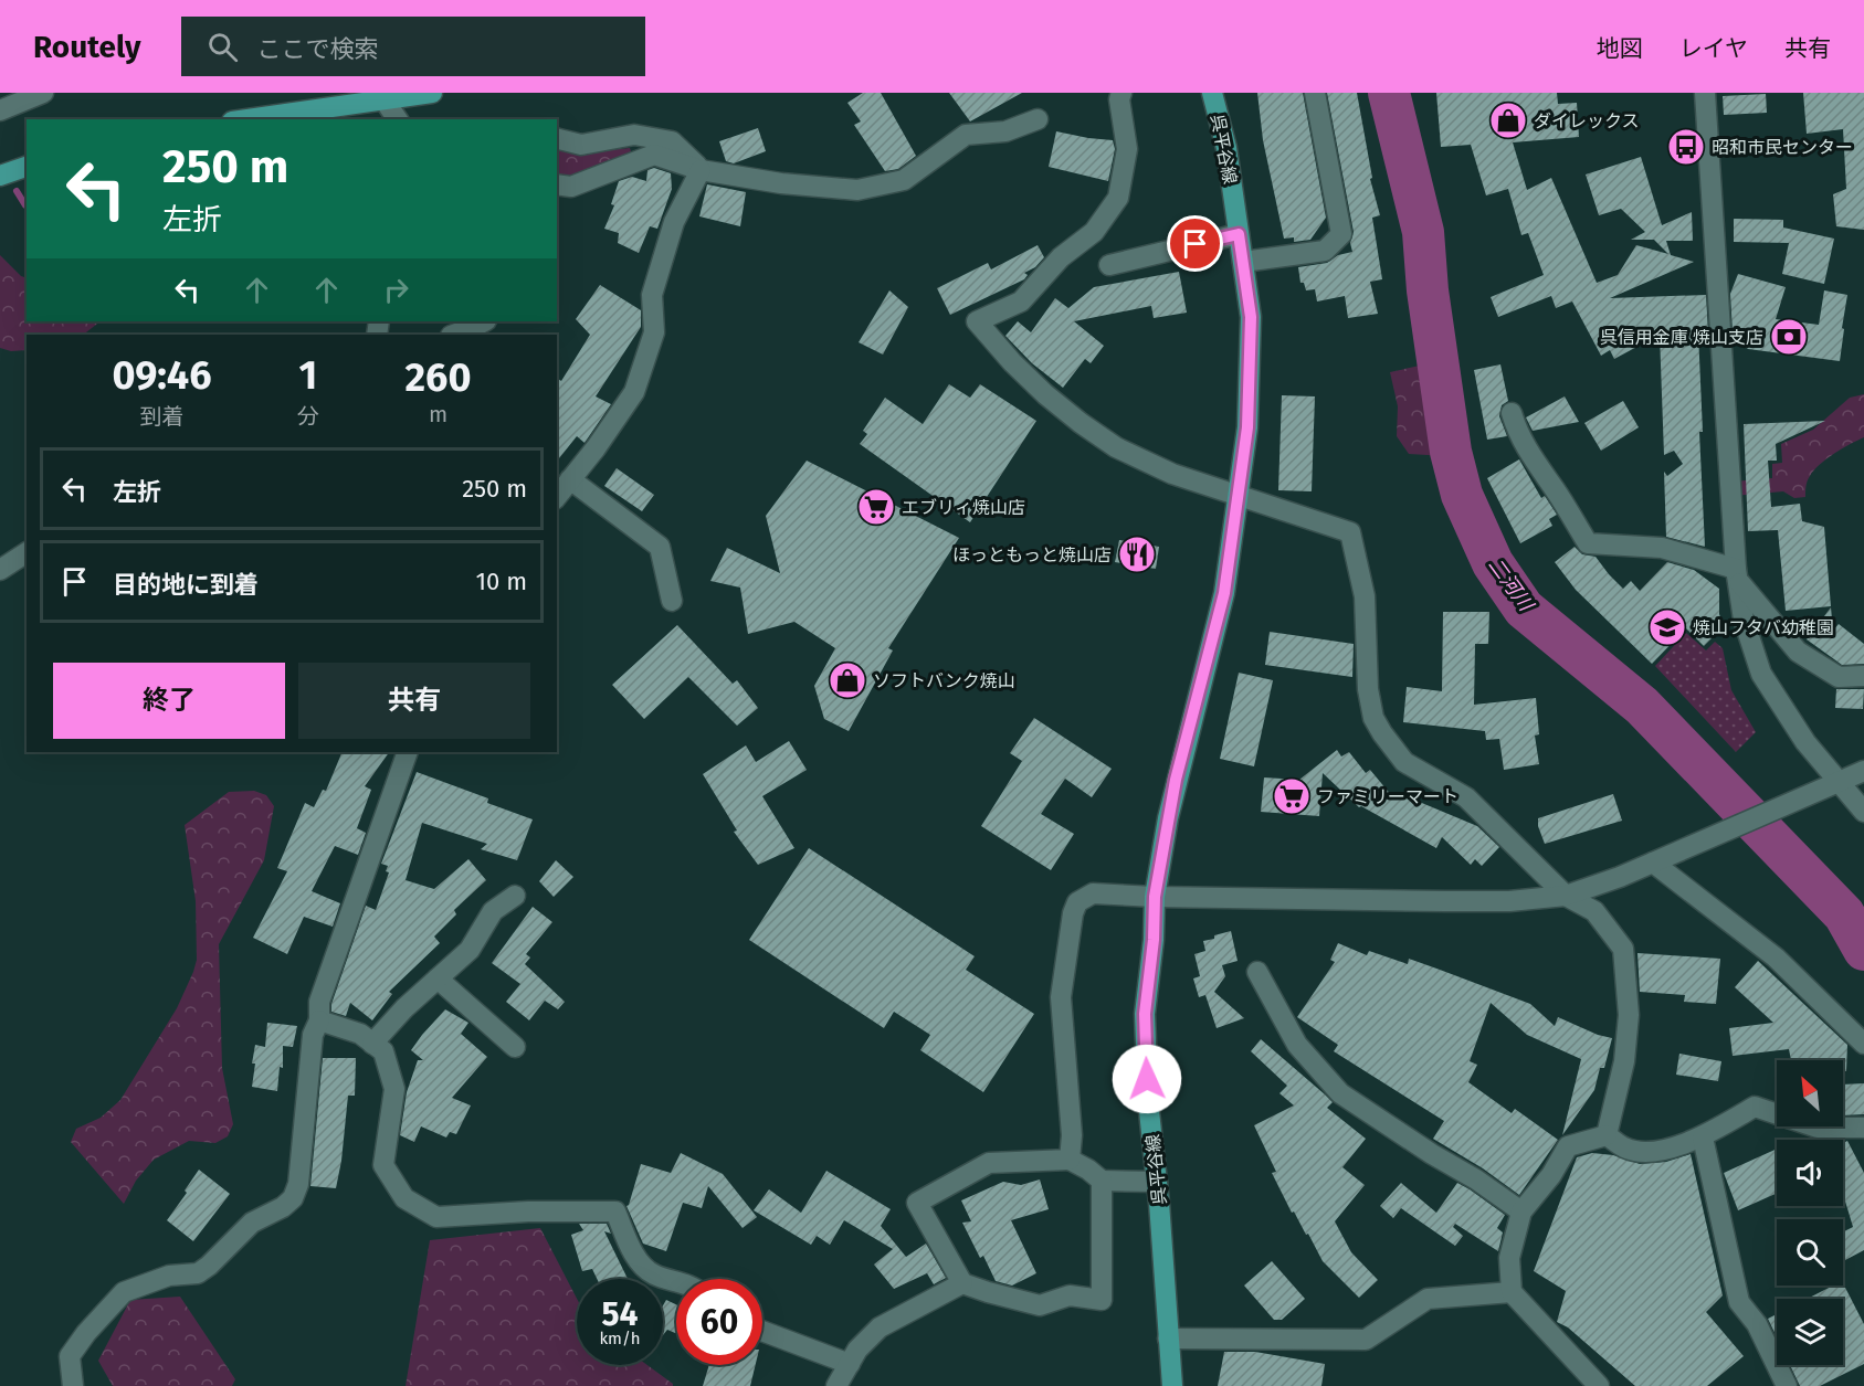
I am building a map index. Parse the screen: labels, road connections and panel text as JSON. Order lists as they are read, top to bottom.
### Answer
{
  "streets": {
    "main road": ["呉平谷線"]
  },
  "water": ["二河川"],
  "places": {
    "shop": ["ダイレックス", "ソフトバンク焼山"],
    "bus stop": ["昭和市民センター"],
    "bank": ["呉信用金庫 焼山支店"],
    "supermarket": ["エブリィ焼山店", "ファミリーマート"],
    "restaurant": ["ほっともっと焼山店"],
    "school or university": ["焼山フタバ幼稚園"]
  },
  "north": "top left",
  "page": {
    "header": "Routely",
    "search": "ここで検索",
    "nav": ["地図", "レイヤ", "共有"],
    "turn": ["250 m", "左折"],
    "eta": [
      "09:46",
      "到着",
      "1",
      "分",
      "260",
      "m"
    ],
    "list": [
      {
        "name": "左折",
        "value": "250 m"
      },
      {
        "name": "目的地に到着",
        "value": "10 m"
      }
    ],
    "buttons": ["終了", "共有"],
    "speed": "54 km/h",
    "limit": "60"
  }
}
